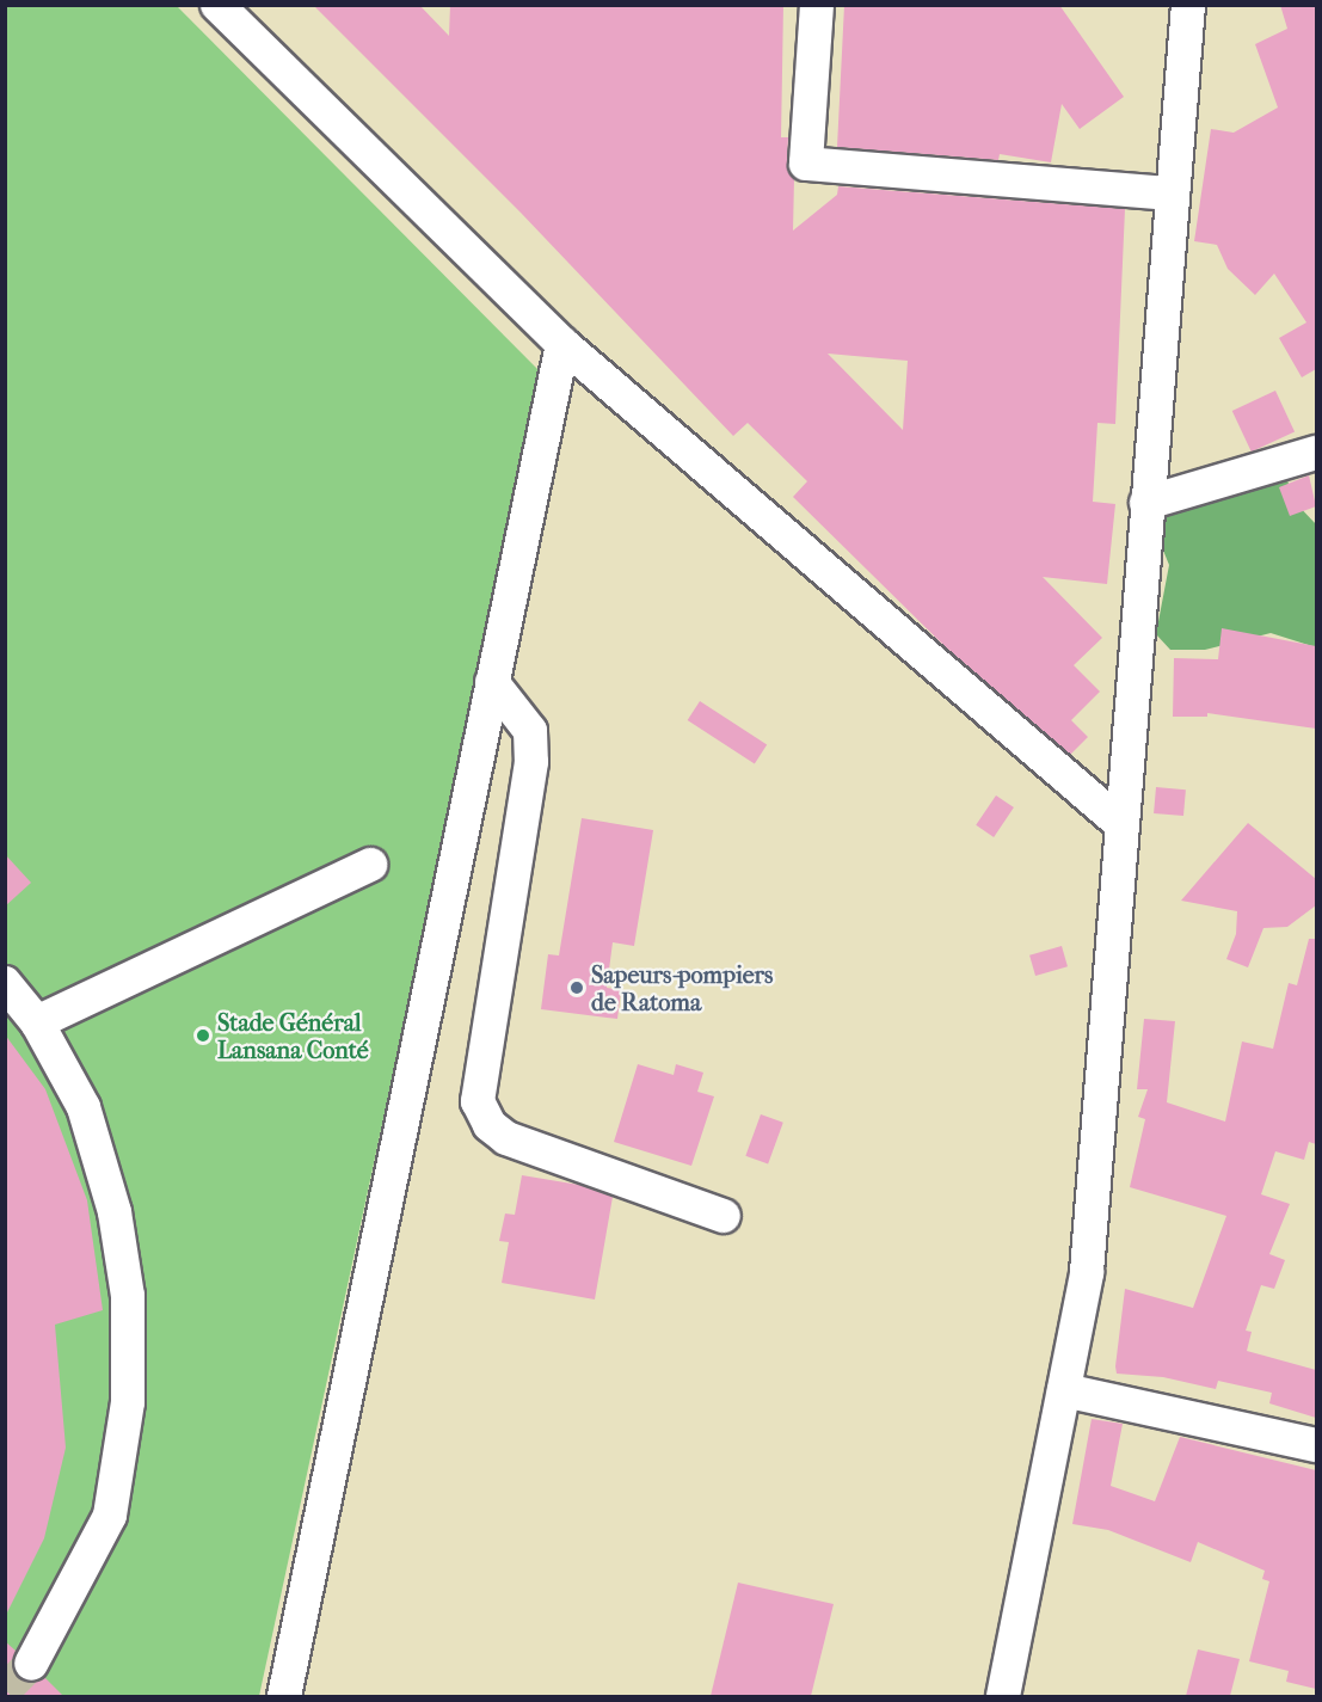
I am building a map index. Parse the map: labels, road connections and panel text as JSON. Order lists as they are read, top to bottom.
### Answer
{
  "places": ["Sapeurs-pompiers de Ratoma", "Stade Général Lansana Conté"]
}
